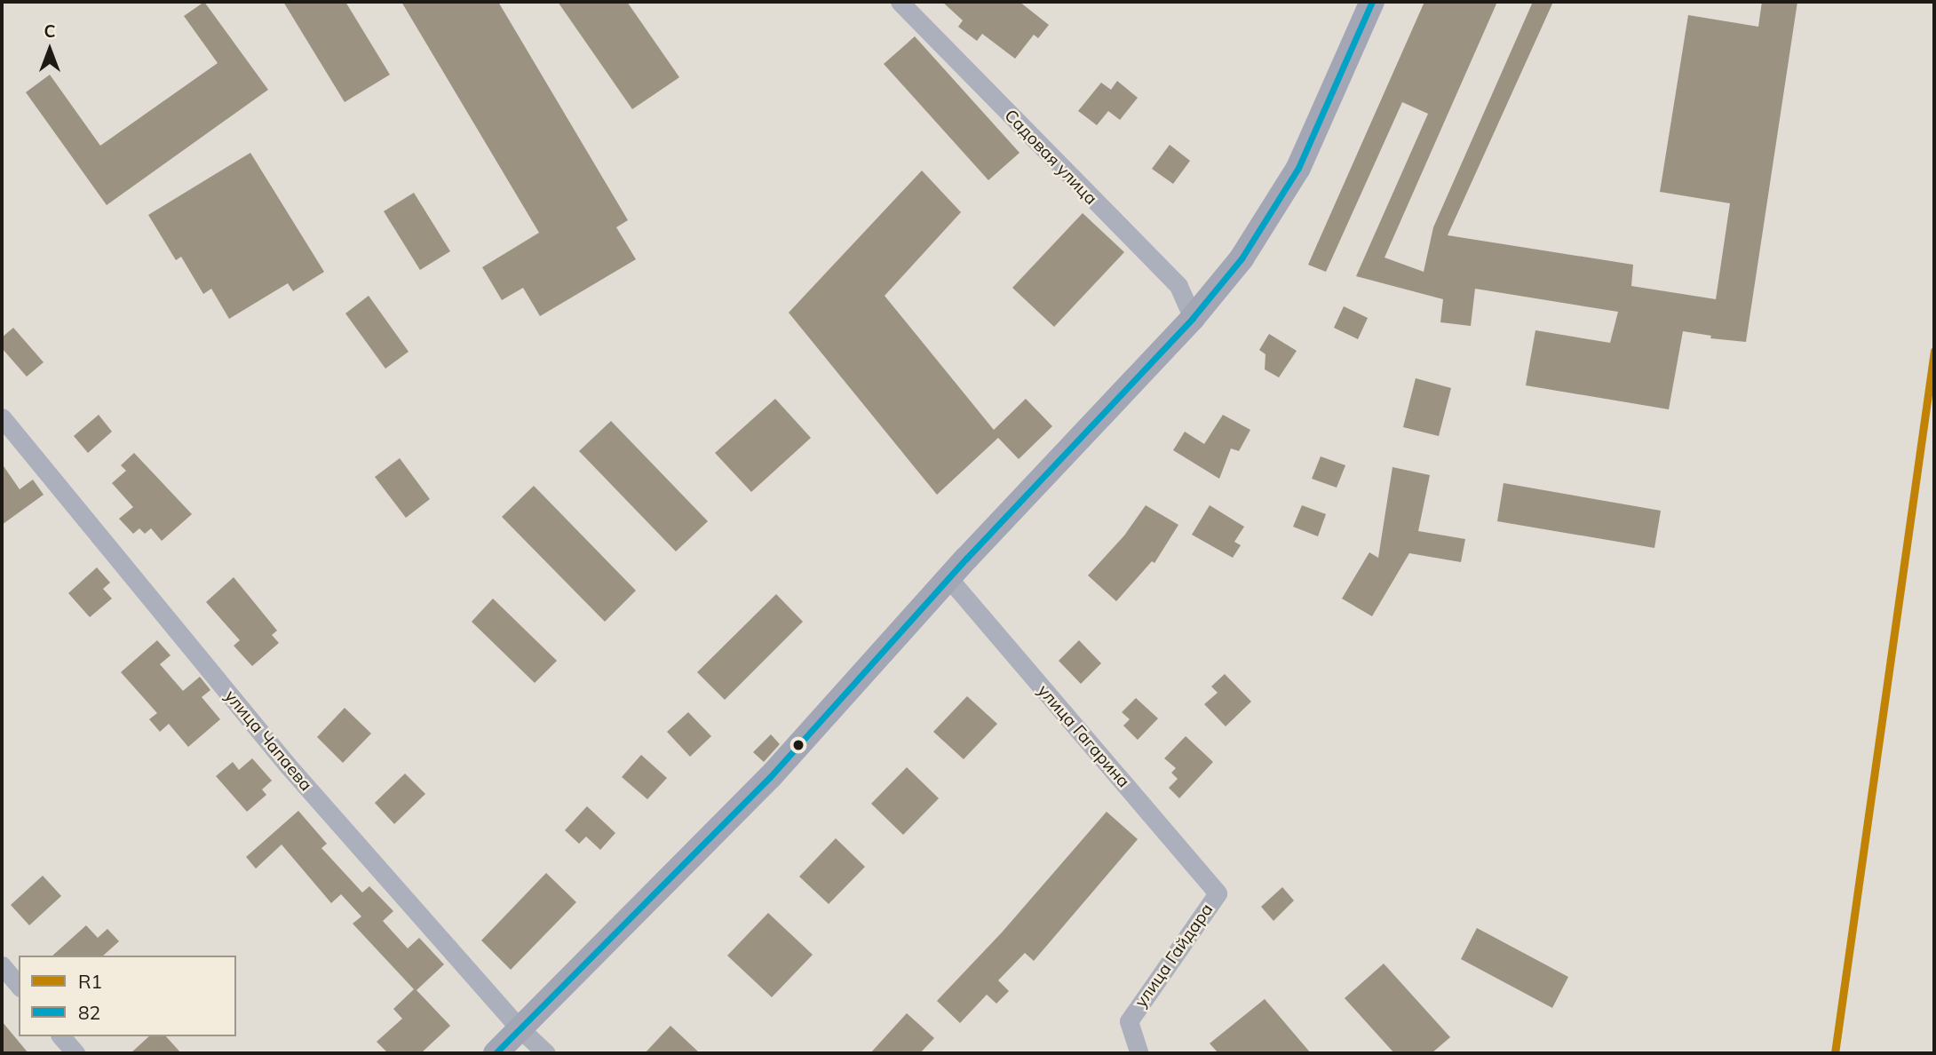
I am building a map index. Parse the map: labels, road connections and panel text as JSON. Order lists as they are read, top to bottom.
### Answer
{
  "streets": {
    "street": [
      "Садовая улица",
      "улица Гагарина",
      "улица Чапаева",
      "улица Гайдара"
    ]
  },
  "crossings": [
    ["улица Гагарина", "улица Гайдара"]
  ],
  "lines": ["transit line 82", "transit line R1"],
  "legend": ["R1", "82"],
  "north": "top"
}
